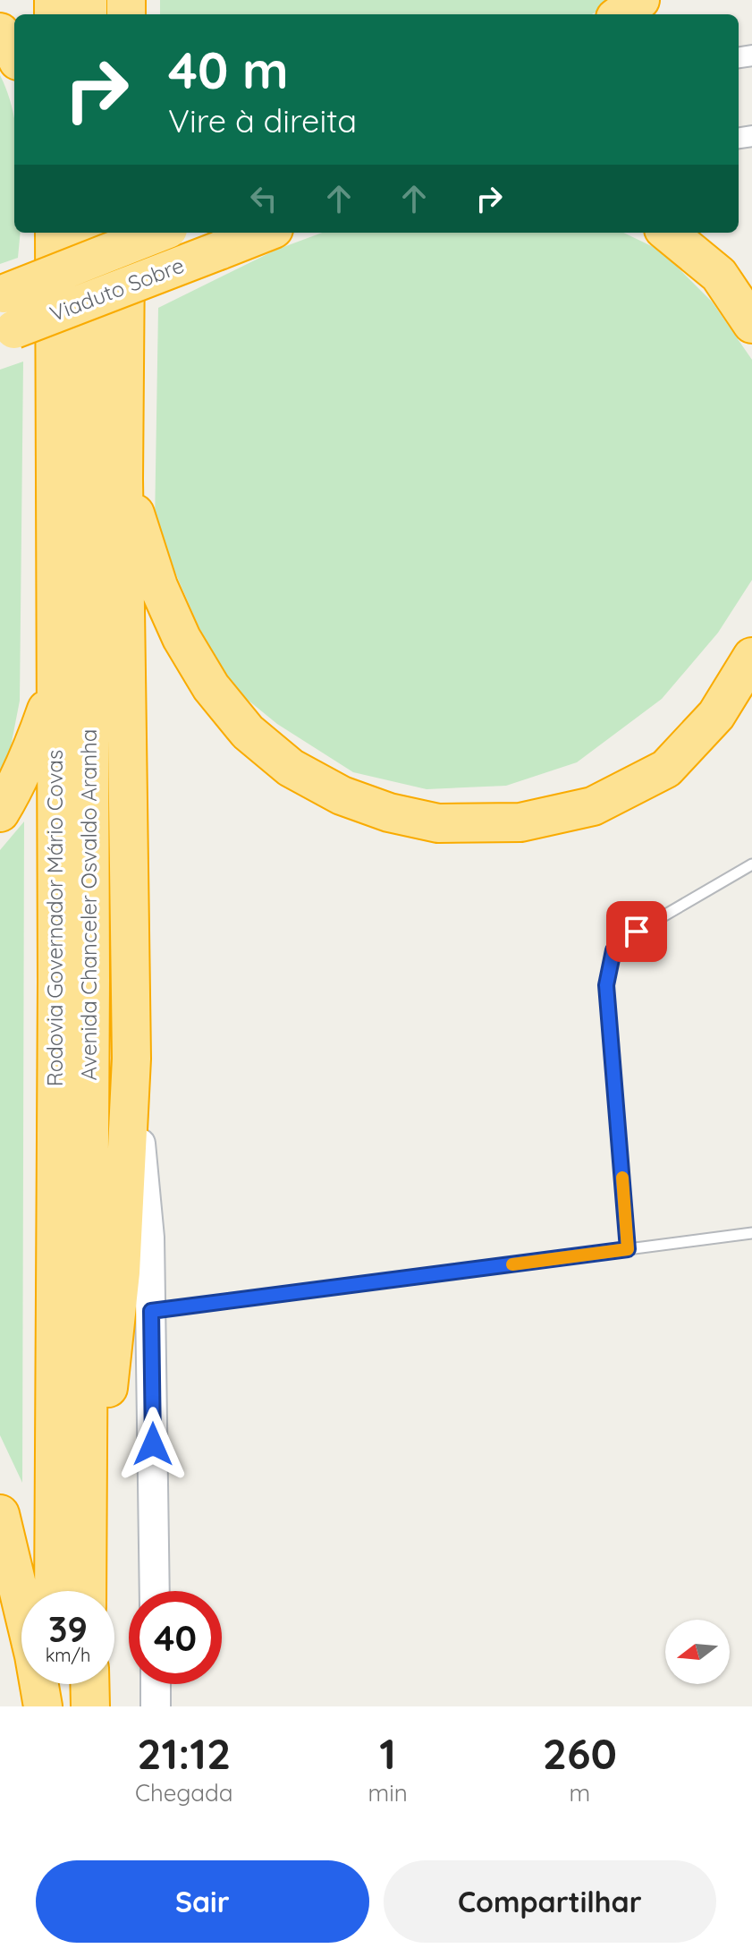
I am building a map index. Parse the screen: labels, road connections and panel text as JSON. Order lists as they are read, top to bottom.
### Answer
{
  "streets": {
    "highway": ["Viaduto Sobre", "Avenida Chanceler Osvaldo Aranha", "Rodovia Governador Mário Covas"]
  },
  "north": "left",
  "page": {
    "turn": ["40 m", "Vire à direita"],
    "speed": "39 km/h",
    "limit": "40",
    "eta": [
      "21:12",
      "Chegada",
      "1",
      "min",
      "260",
      "m"
    ],
    "buttons": ["Sair", "Compartilhar"]
  }
}
